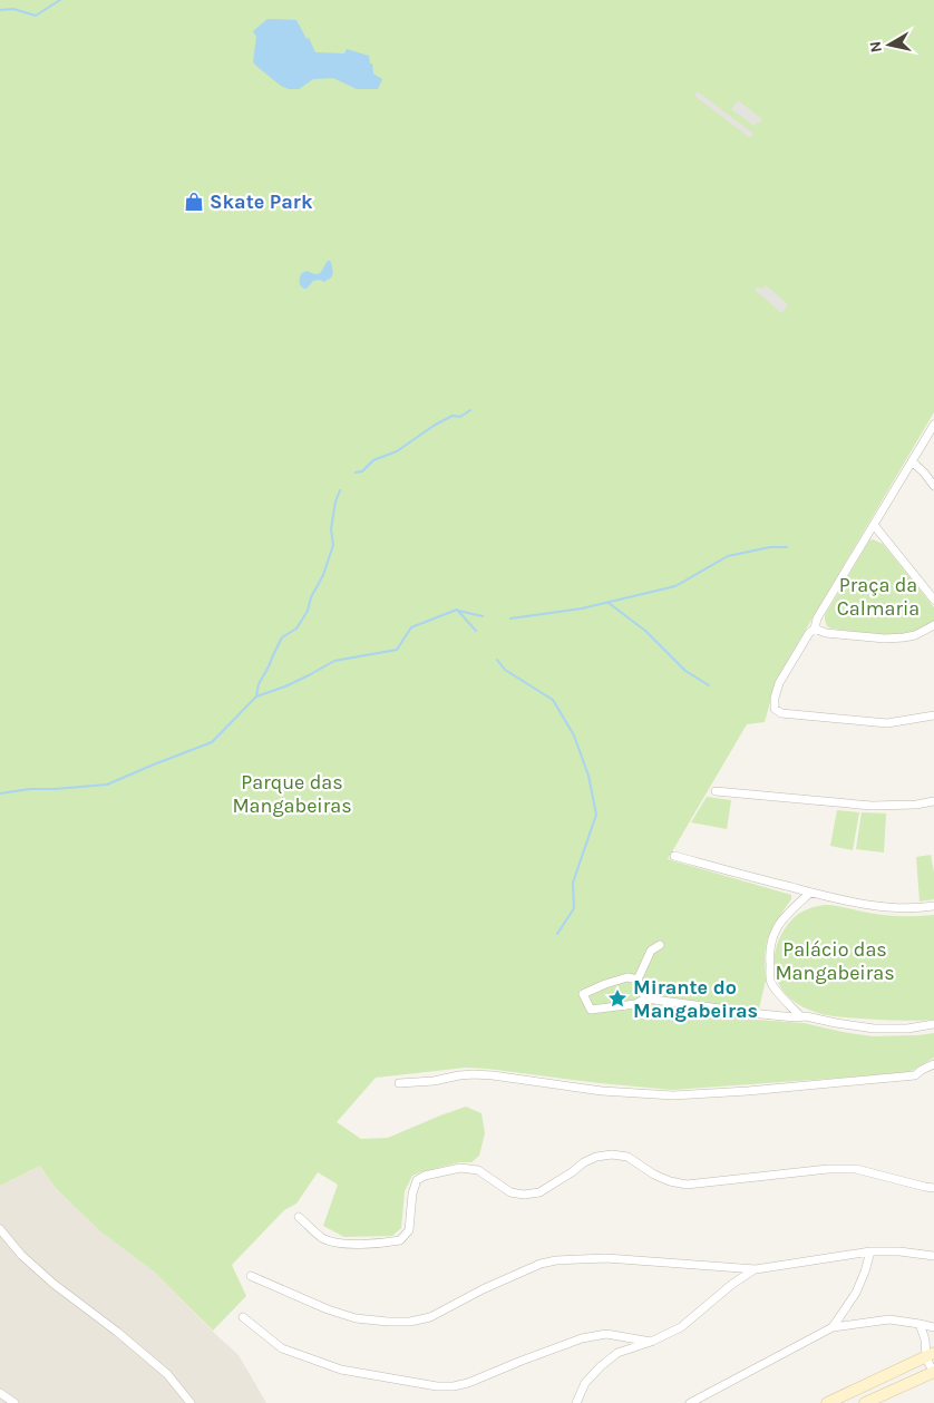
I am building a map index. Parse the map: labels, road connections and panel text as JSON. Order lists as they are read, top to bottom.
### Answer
{
  "parks": ["Praça da Calmaria", "Parque das Mangabeiras", "Palácio das Mangabeiras"],
  "places": {
    "shop": ["Skate Park"],
    "place": ["Mirante do Mangabeiras"]
  },
  "north": "left"
}
